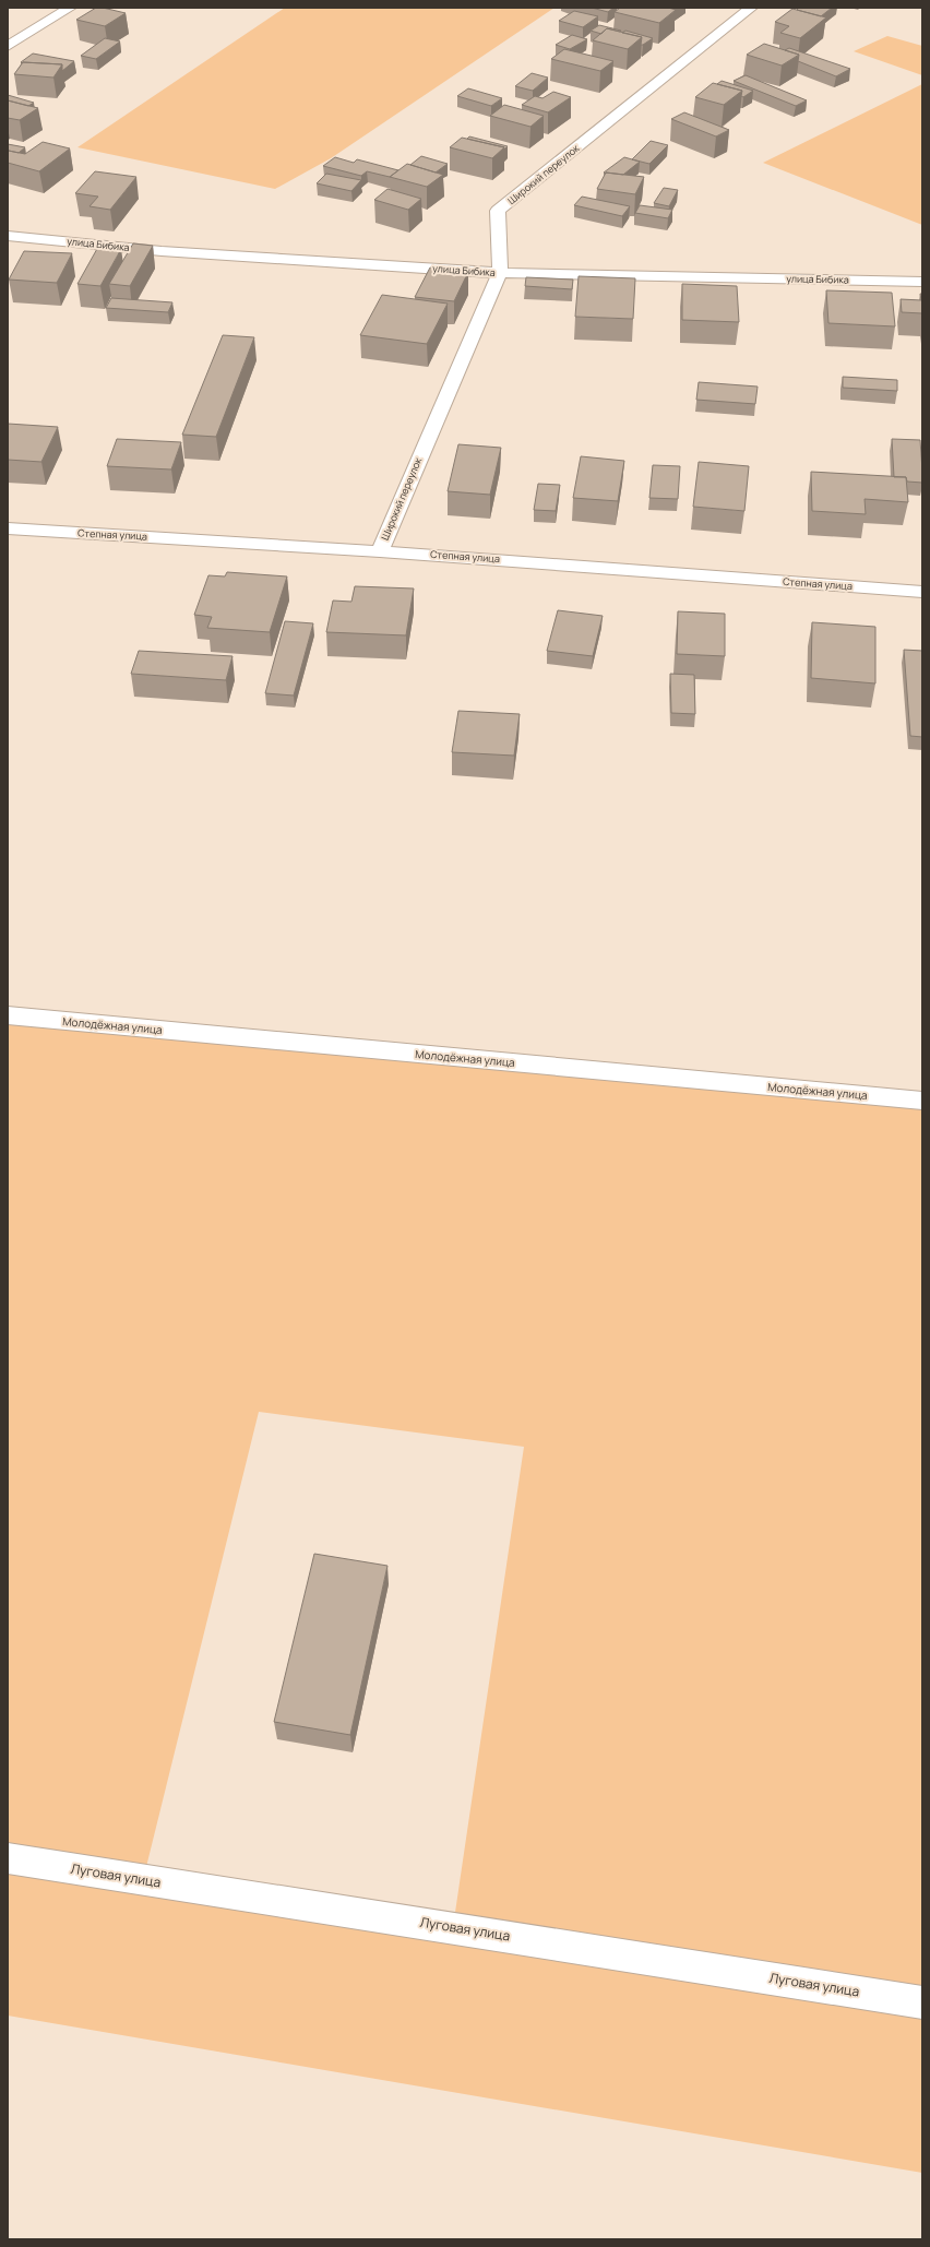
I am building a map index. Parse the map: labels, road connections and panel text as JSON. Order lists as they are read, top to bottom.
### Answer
{
  "streets": {
    "street": [
      "Широкий переулок",
      "улица Бибика",
      "Степная улица",
      "Молодёжная улица",
      "Луговая улица"
    ]
  },
  "crossings": [
    ["Широкий переулок", "улица Бибика"],
    ["Широкий переулок", "Степная улица"]
  ]
}
